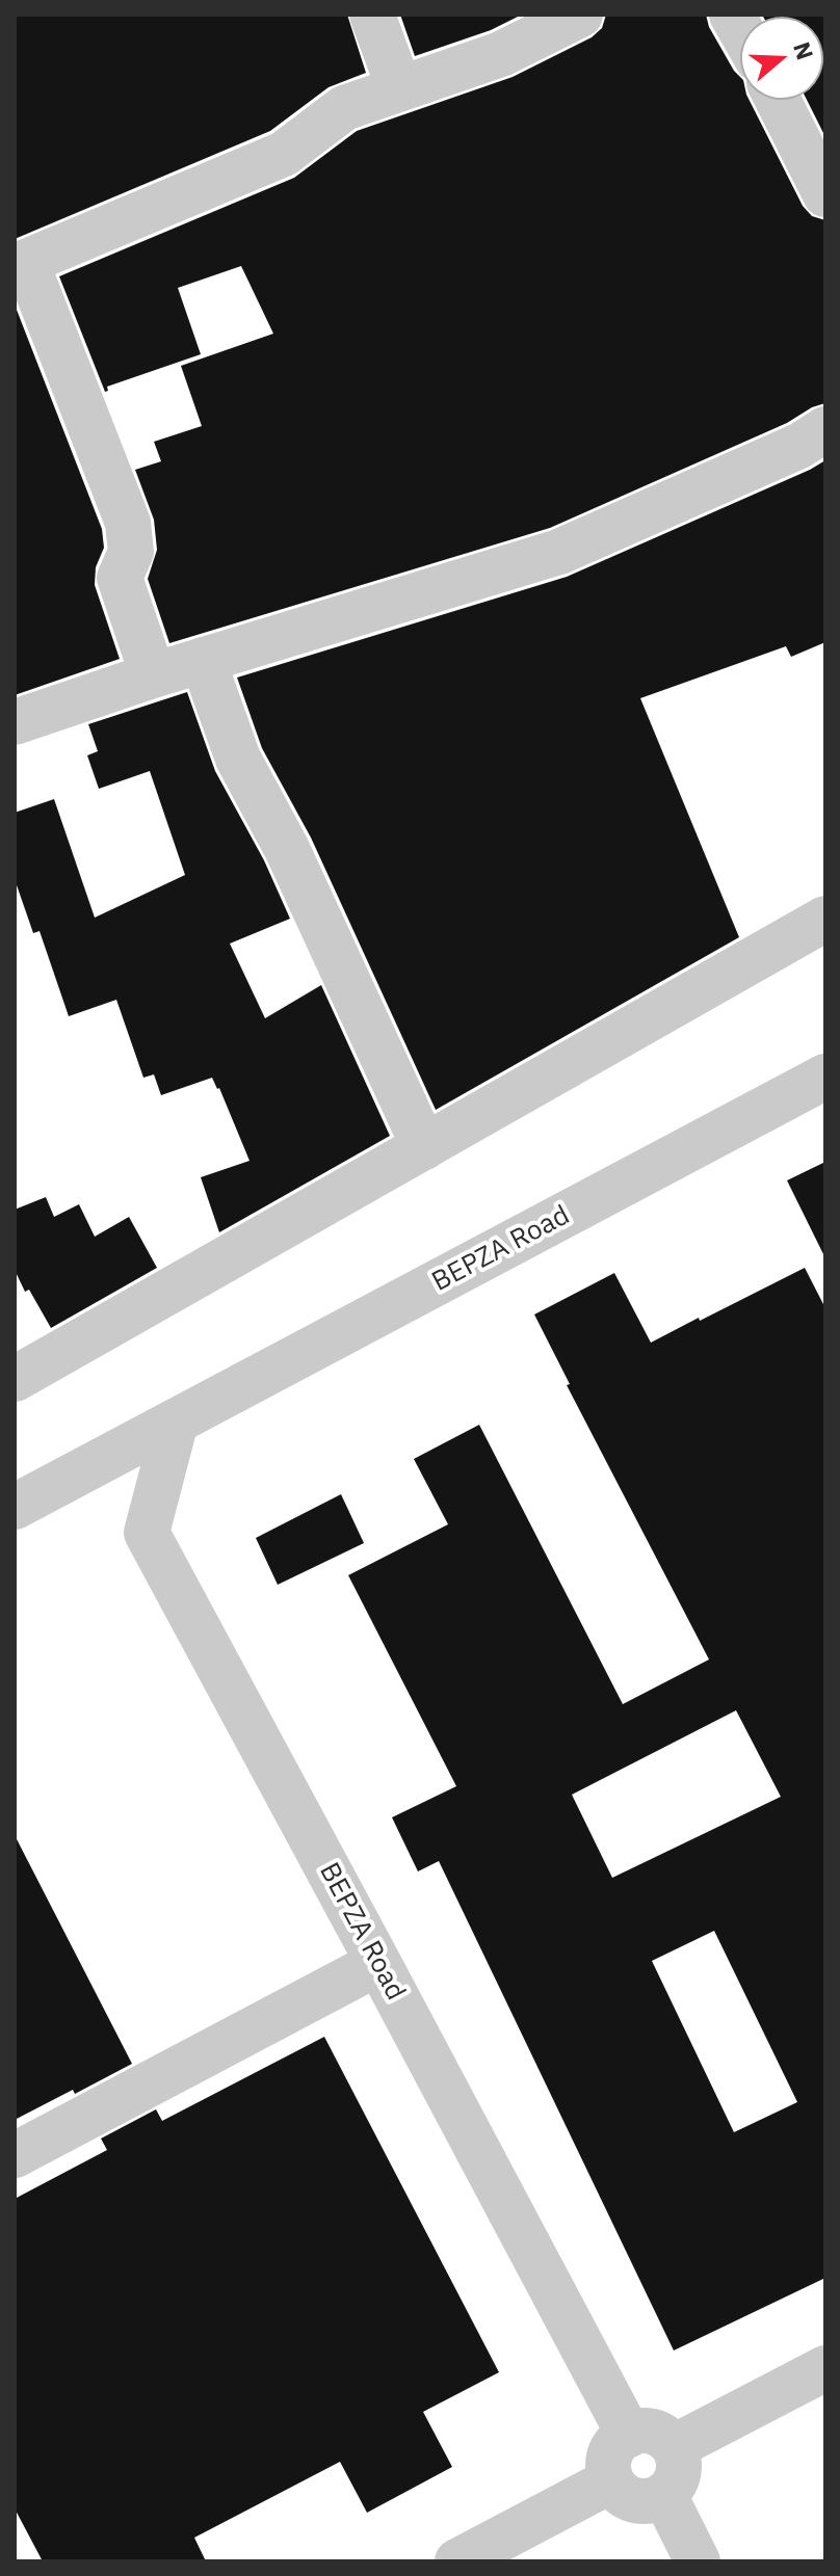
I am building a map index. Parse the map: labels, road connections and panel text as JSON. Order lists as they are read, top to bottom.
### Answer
{
  "streets": {
    "street": ["BEPZA Road"]
  },
  "north": "right"
}
